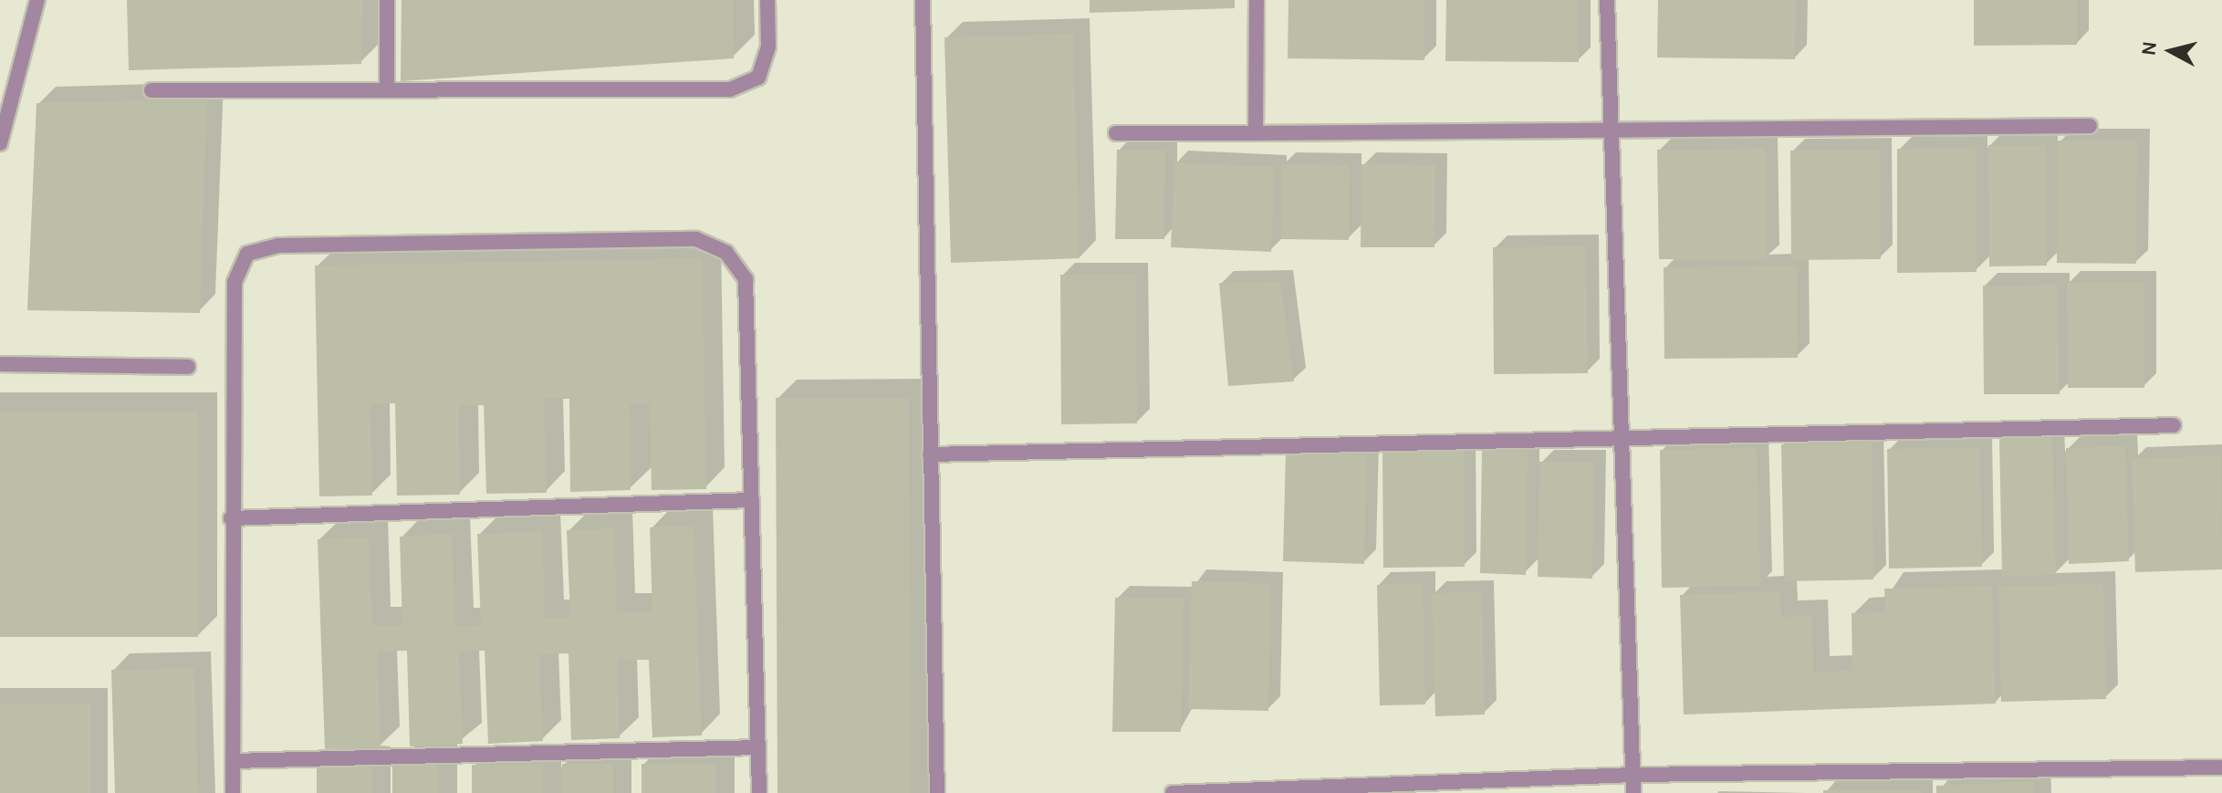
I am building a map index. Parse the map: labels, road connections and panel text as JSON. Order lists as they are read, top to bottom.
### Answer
{
  "north": "left"
}
